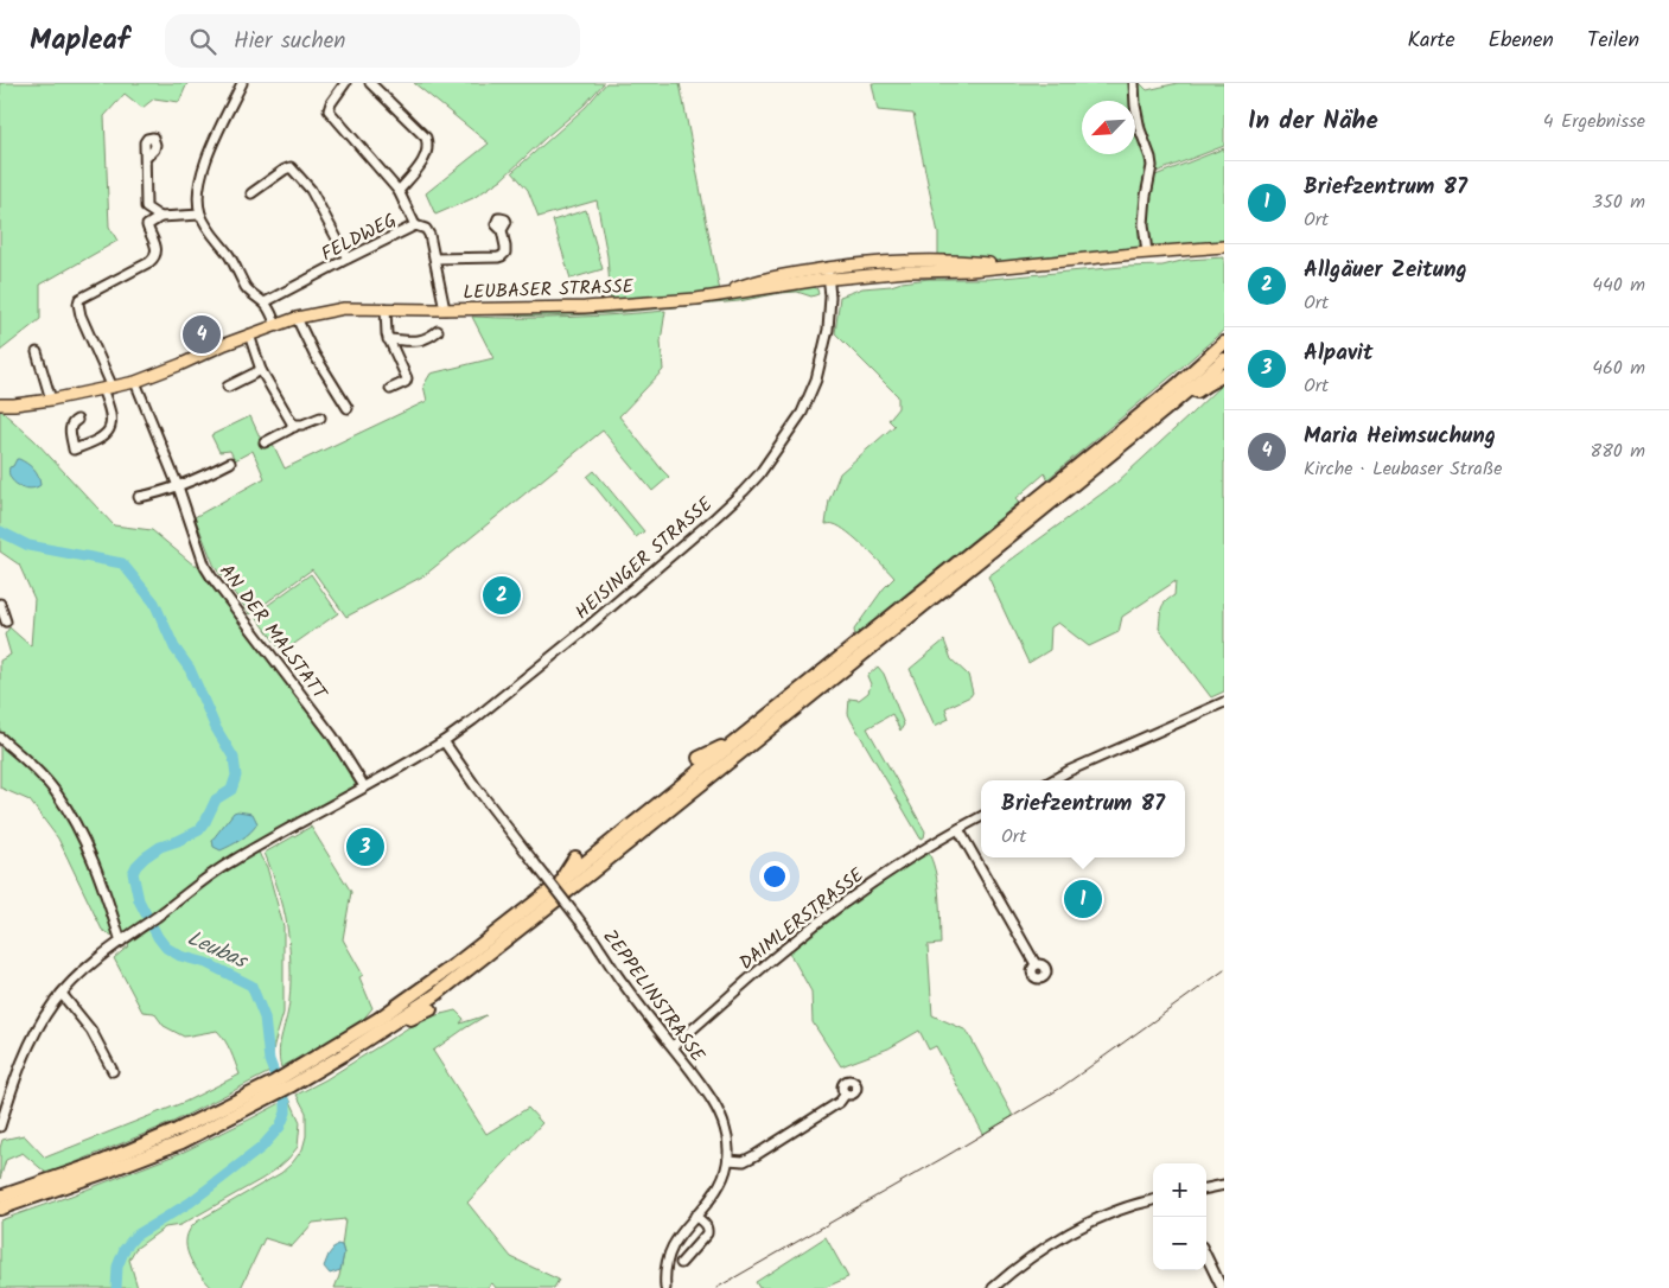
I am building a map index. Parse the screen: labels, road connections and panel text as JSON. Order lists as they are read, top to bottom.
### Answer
{
  "streets": {
    "main road": ["LEUBASER STRASSE"],
    "street": [
      "FELDWEG",
      "HEISINGER STRASSE",
      "AN DER MALSTATT",
      "DAIMLERSTRASSE",
      "ZEPPELINSTRASSE"
    ]
  },
  "crossings": [
    ["FELDWEG", "LEUBASER STRASSE"],
    ["LEUBASER STRASSE", "HEISINGER STRASSE"],
    ["LEUBASER STRASSE", "AN DER MALSTATT"],
    ["HEISINGER STRASSE", "AN DER MALSTATT"],
    ["HEISINGER STRASSE", "ZEPPELINSTRASSE"],
    ["DAIMLERSTRASSE", "ZEPPELINSTRASSE"]
  ],
  "water": ["Leubas"],
  "north": "bottom left",
  "page": {
    "header": "Mapleaf",
    "search": "Hier suchen",
    "nav": ["Karte", "Ebenen", "Teilen"],
    "heading": ["In der Nähe", "4 Ergebnisse"],
    "list": [
      {
        "mark": "1",
        "name": "Briefzentrum 87",
        "note": "Ort",
        "value": "350 m"
      },
      {
        "mark": "2",
        "name": "Allgäuer Zeitung",
        "note": "Ort",
        "value": "440 m"
      },
      {
        "mark": "3",
        "name": "Alpavit",
        "note": "Ort",
        "value": "460 m"
      },
      {
        "mark": "4",
        "name": "Maria Heimsuchung",
        "note": "Kirche · Leubaser Straße",
        "value": "880 m"
      }
    ],
    "pins": [
      "4",
      "2",
      "3",
      "1"
    ],
    "popup": ["Briefzentrum 87", "Ort"],
    "map_buttons": ["+", "−"]
  }
}
